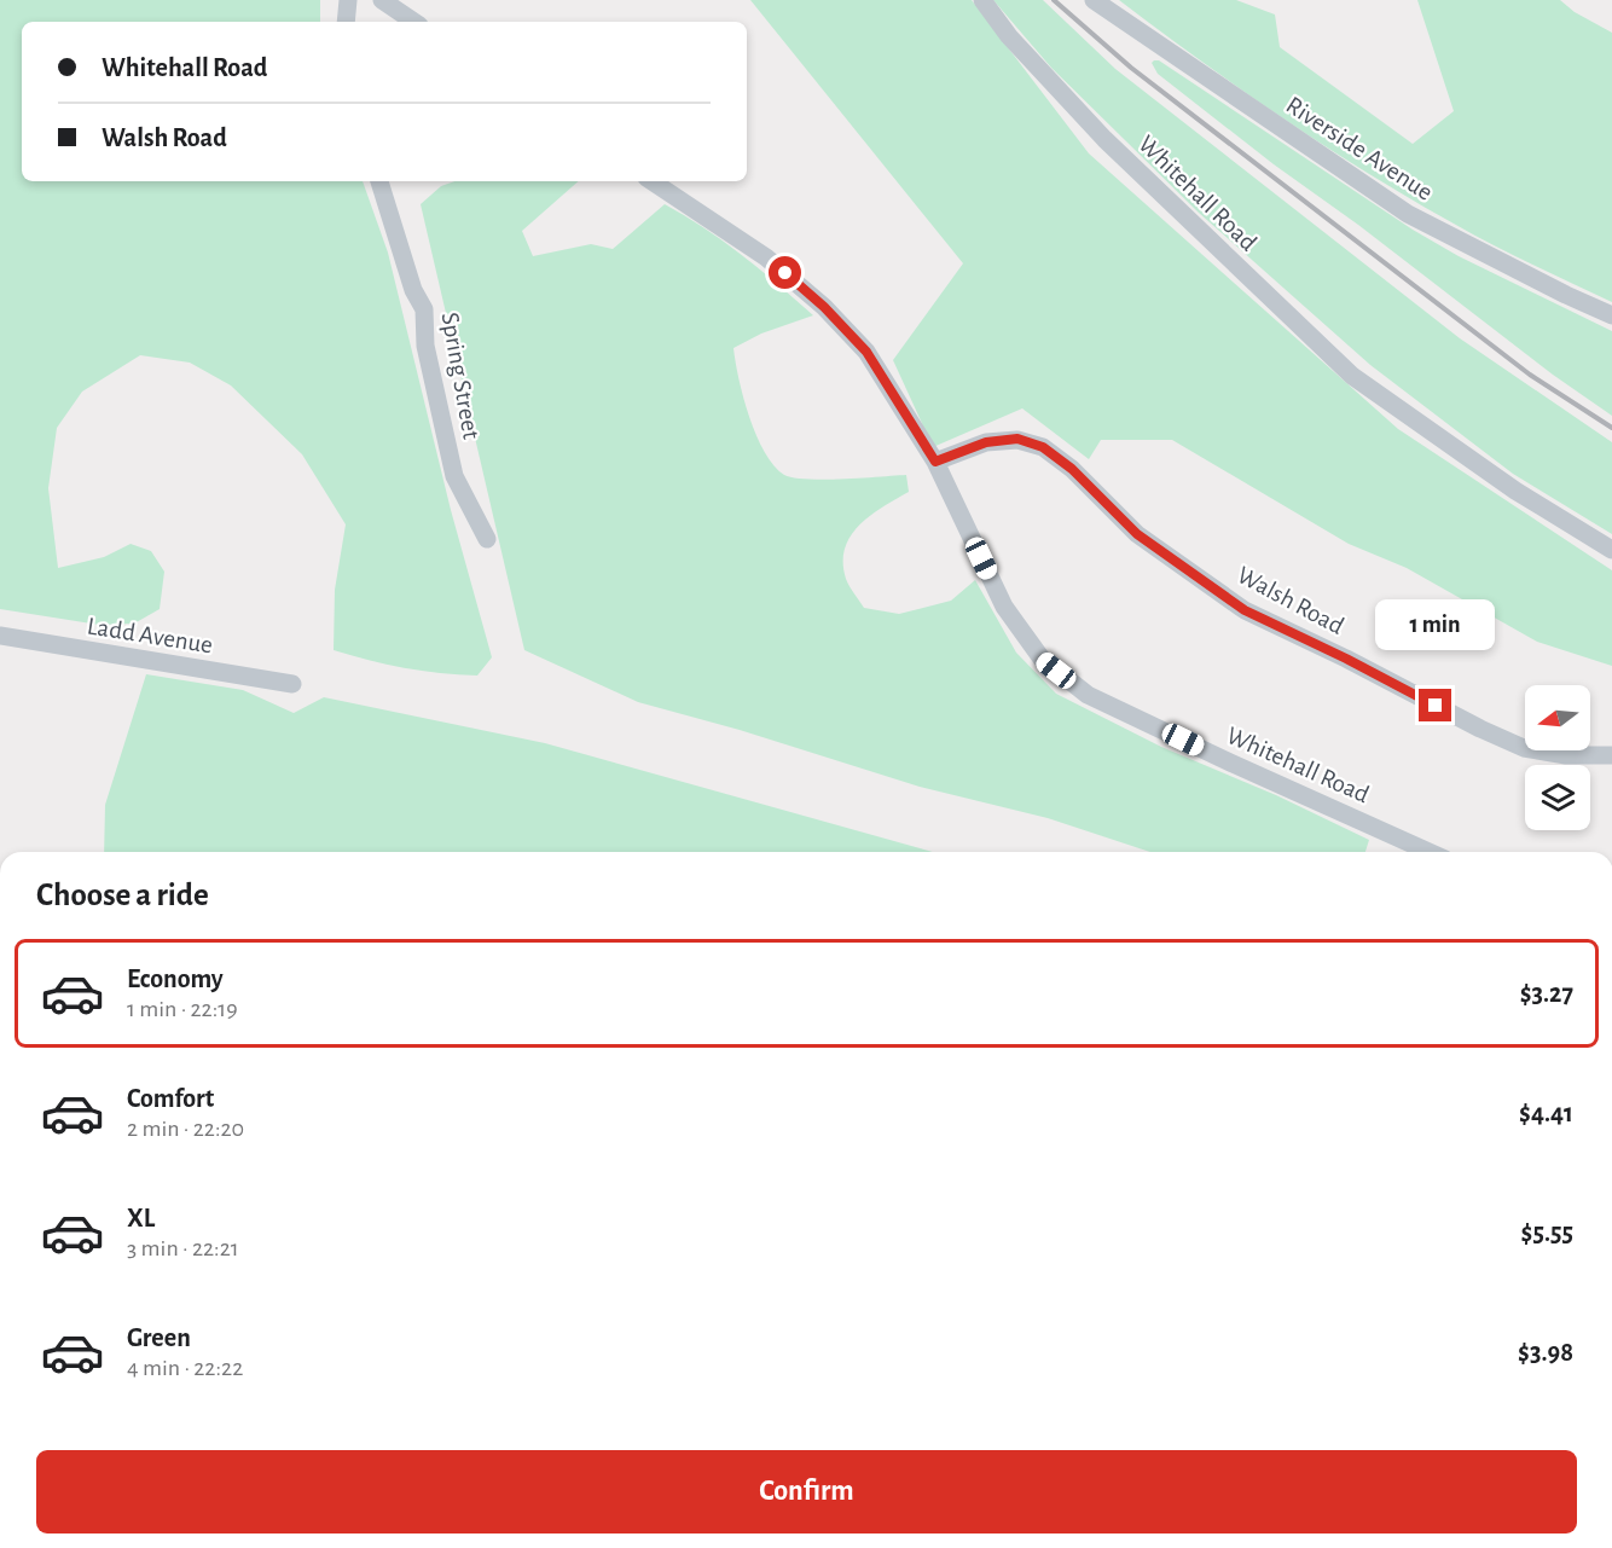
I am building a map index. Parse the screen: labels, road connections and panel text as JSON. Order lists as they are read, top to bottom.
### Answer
{
  "streets": {
    "street": [
      "Riverside Avenue",
      "Whitehall Road",
      "Spring Street",
      "Walsh Road",
      "Ladd Avenue"
    ]
  },
  "crossings": [
    ["Whitehall Road", "Walsh Road"]
  ],
  "north": "left",
  "page": {
    "banner": ["Whitehall Road", "Walsh Road"],
    "bubble": "1 min",
    "heading": "Choose a ride",
    "list": [
      {
        "name": "Economy",
        "note": "1 min · 22:19",
        "value": "$3.27"
      },
      {
        "name": "Comfort",
        "note": "2 min · 22:20",
        "value": "$4.41"
      },
      {
        "name": "XL",
        "note": "3 min · 22:21",
        "value": "$5.55"
      },
      {
        "name": "Green",
        "note": "4 min · 22:22",
        "value": "$3.98"
      }
    ],
    "buttons": "Confirm"
  }
}
